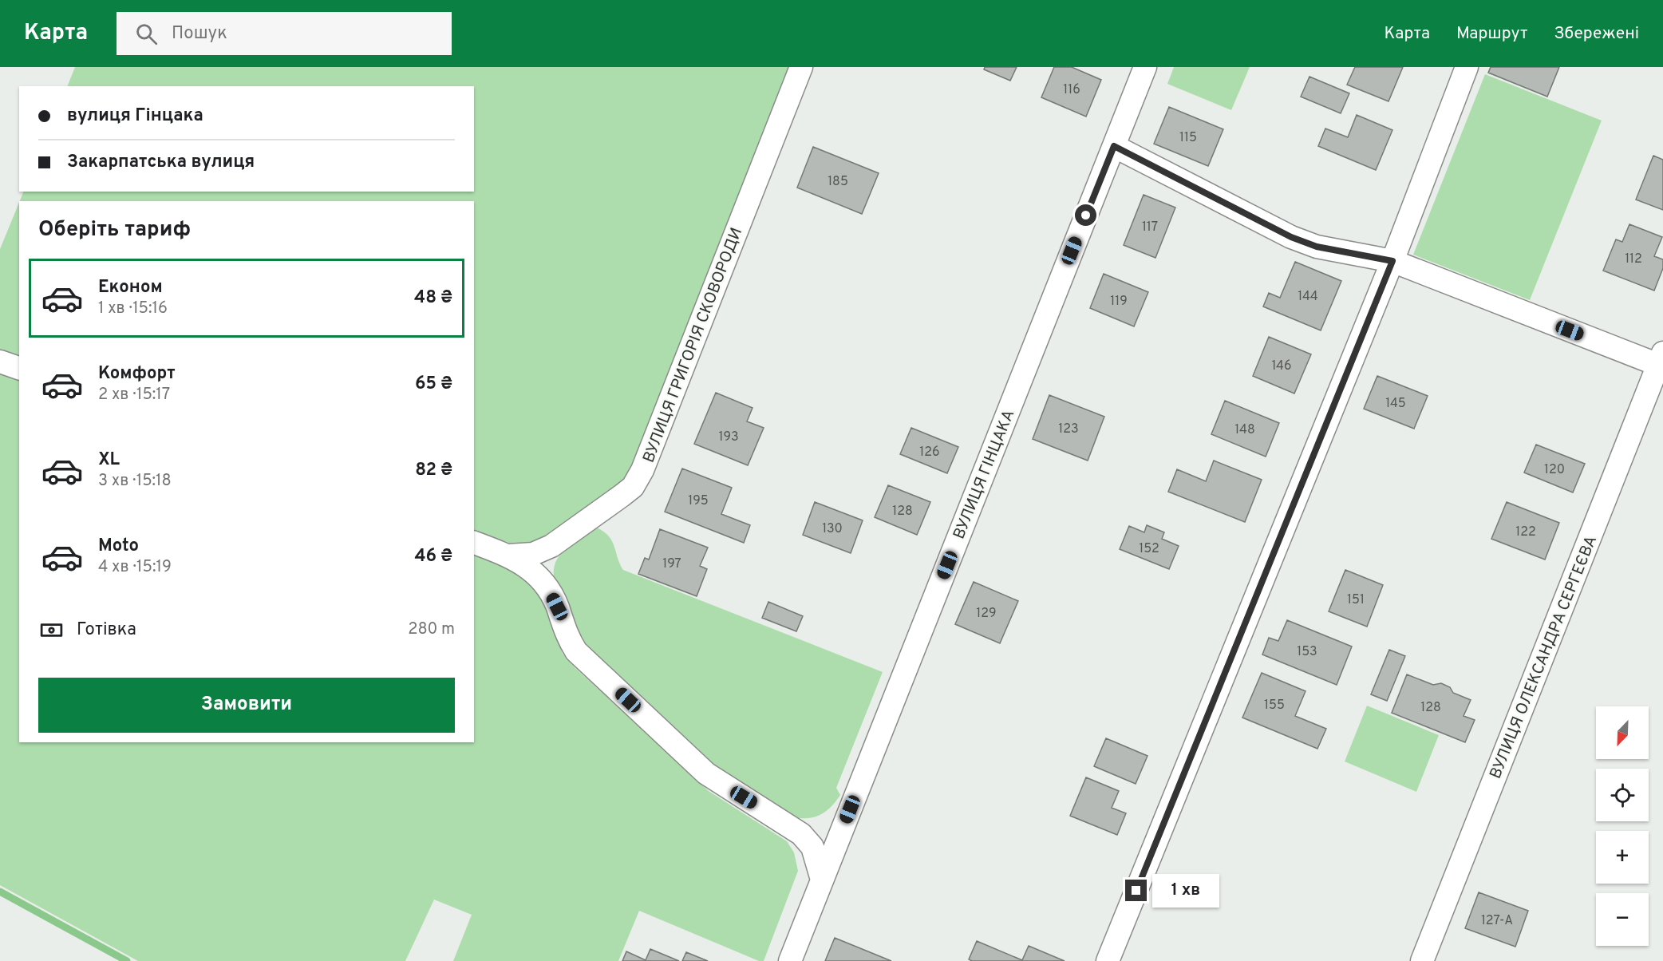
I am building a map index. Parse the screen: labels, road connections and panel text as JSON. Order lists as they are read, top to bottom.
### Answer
{
  "streets": {
    "street": ["ВУЛИЦЯ ГРИГОРІЯ СКОВОРОДИ", "ВУЛИЦЯ ГІНЦАКА", "ВУЛИЦЯ ОЛЕКСАНДРА СЕРГЕЄВА"]
  },
  "house_numbers": [
    "116",
    "115",
    "185",
    "117",
    "112",
    "144",
    "119",
    "146",
    "145",
    "123",
    "148",
    "193",
    "126",
    "120",
    "195",
    "128",
    "130",
    "122",
    "152",
    "197",
    "151",
    "129",
    "153",
    "155",
    "128",
    "127-А"
  ],
  "north": "bottom left",
  "page": {
    "header": "Карта",
    "search": "Пошук",
    "nav": ["Карта", "Маршрут", "Збережені"],
    "banner": ["вулиця Гінцака", "Закарпатська вулиця"],
    "heading": "Оберіть тариф",
    "list": [
      {
        "name": "Економ",
        "note": "1 хв · 15:16",
        "value": "48 ₴"
      },
      {
        "name": "Комфорт",
        "note": "2 хв · 15:17",
        "value": "65 ₴"
      },
      {
        "name": "XL",
        "note": "3 хв · 15:18",
        "value": "82 ₴"
      },
      {
        "name": "Moto",
        "note": "4 хв · 15:19",
        "value": "46 ₴"
      }
    ],
    "pay": ["Готівка", "280 m"],
    "buttons": "Замовити",
    "map_buttons": ["+", "−"],
    "bubble": "1 хв"
  }
}
